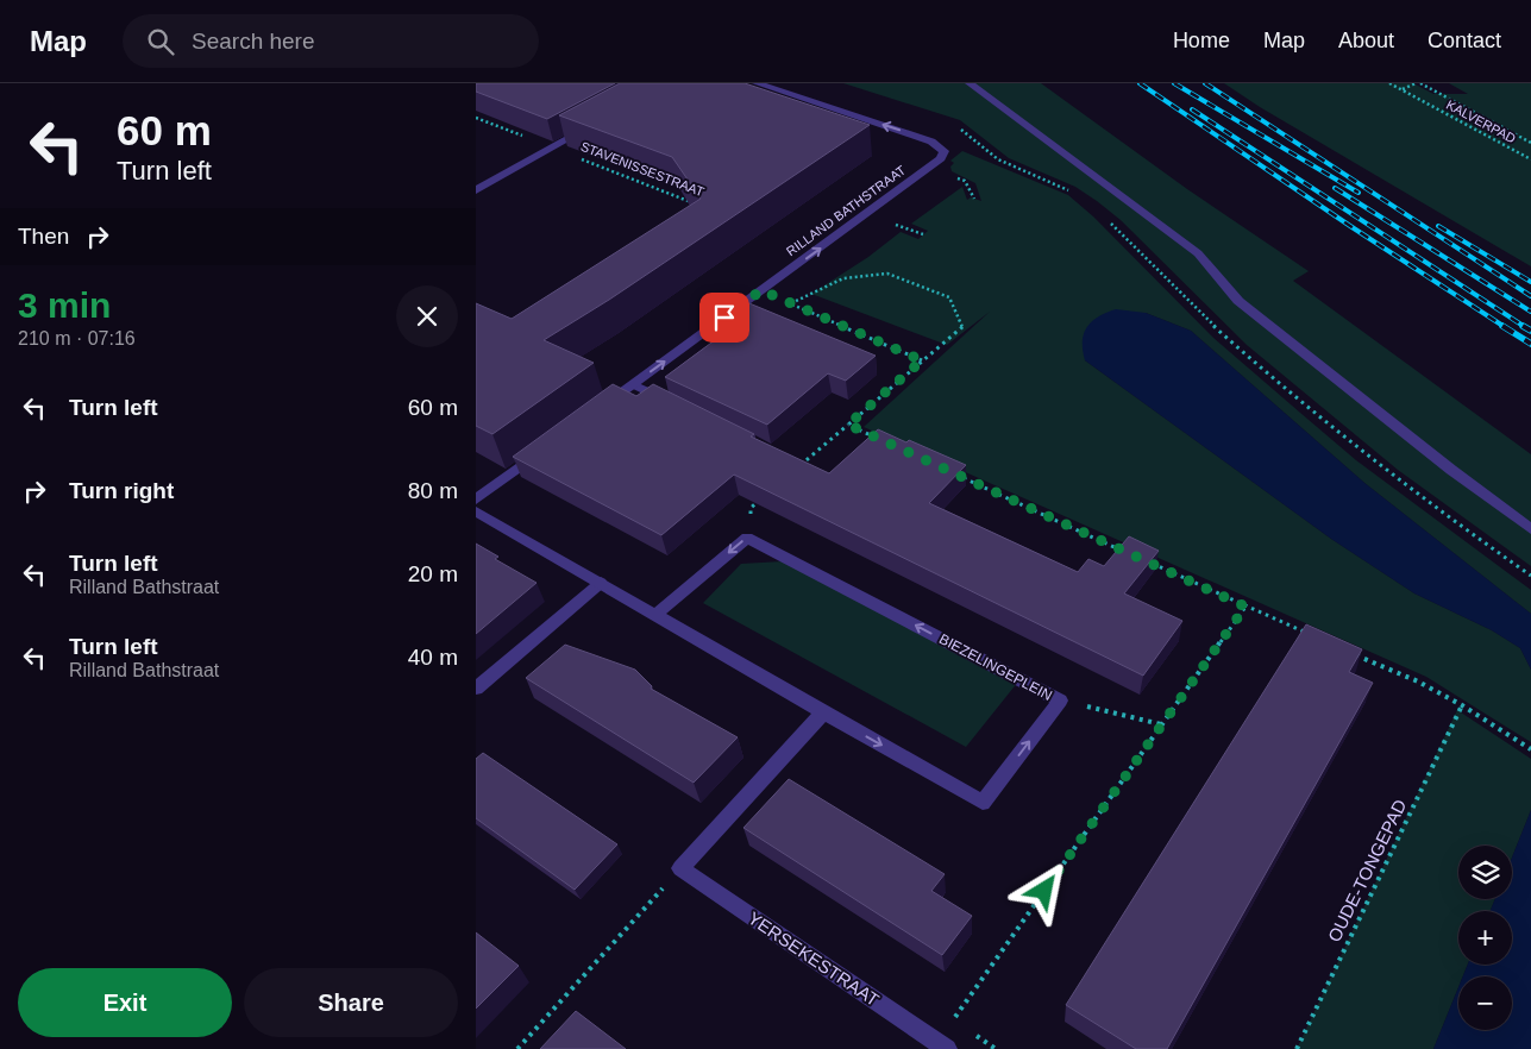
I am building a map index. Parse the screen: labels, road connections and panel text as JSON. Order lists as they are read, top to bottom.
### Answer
{
  "streets": {
    "street": [
      "STAVENISSESTRAAT",
      "RILLAND BATHSTRAAT",
      "BIEZELINGEPLEIN",
      "YERSEKESTRAAT"
    ],
    "path": ["KALVERPAD", "OUDE-TONGEPAD"]
  },
  "page": {
    "header": "Map",
    "search": "Search here",
    "nav": [
      "Home",
      "Map",
      "About",
      "Contact"
    ],
    "turn": ["60 m", "Turn left"],
    "then": "Then",
    "heading": ["3 min", "210 m · 07:16"],
    "list": [
      {
        "name": "Turn left",
        "value": "60 m"
      },
      {
        "name": "Turn right",
        "value": "80 m"
      },
      {
        "name": "Turn left",
        "note": "Rilland Bathstraat",
        "value": "20 m"
      },
      {
        "name": "Turn left",
        "note": "Rilland Bathstraat",
        "value": "40 m"
      }
    ],
    "map_buttons": ["+", "−"],
    "buttons": ["Exit", "Share"]
  }
}
